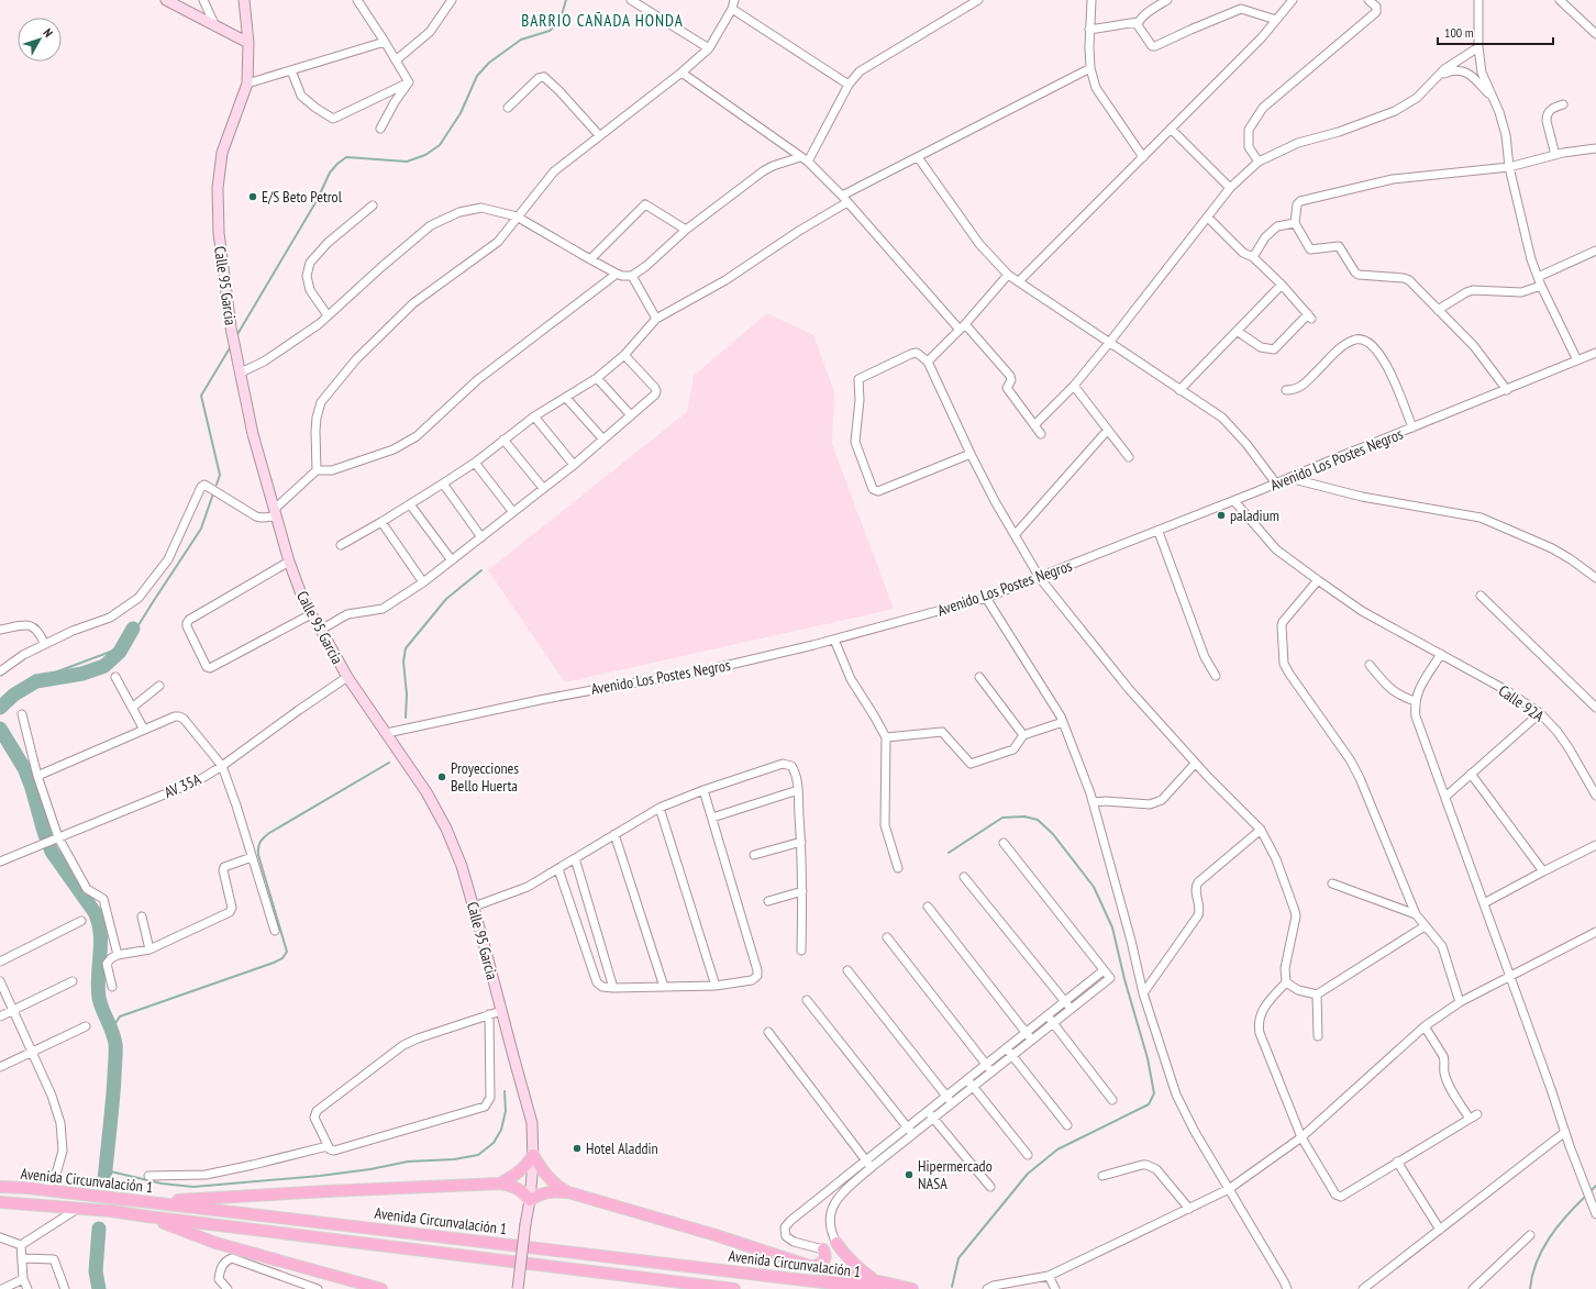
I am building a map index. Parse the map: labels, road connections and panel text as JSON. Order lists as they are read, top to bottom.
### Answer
{
  "streets": {
    "main road": ["Avenida Circunvalación 1"],
    "street": [
      "Calle 95 Garcia",
      "Avenido Los Postes Negros",
      "Calle 92A",
      "AV 35A"
    ]
  },
  "crossings": [
    ["Calle 95 Garcia", "Avenido Los Postes Negros"],
    ["Calle 95 Garcia", "AV 35A"],
    ["Avenido Los Postes Negros", "Calle 92A"]
  ],
  "districts": ["BARRIO CAÑADA HONDA"],
  "places": [
    "E/S Beto Petrol",
    "paladium",
    "Proyecciones Bello Huerta",
    "Hotel Aladdin",
    "Hipermercado NASA"
  ],
  "scale_bar": "100 m",
  "north": "top right"
}
